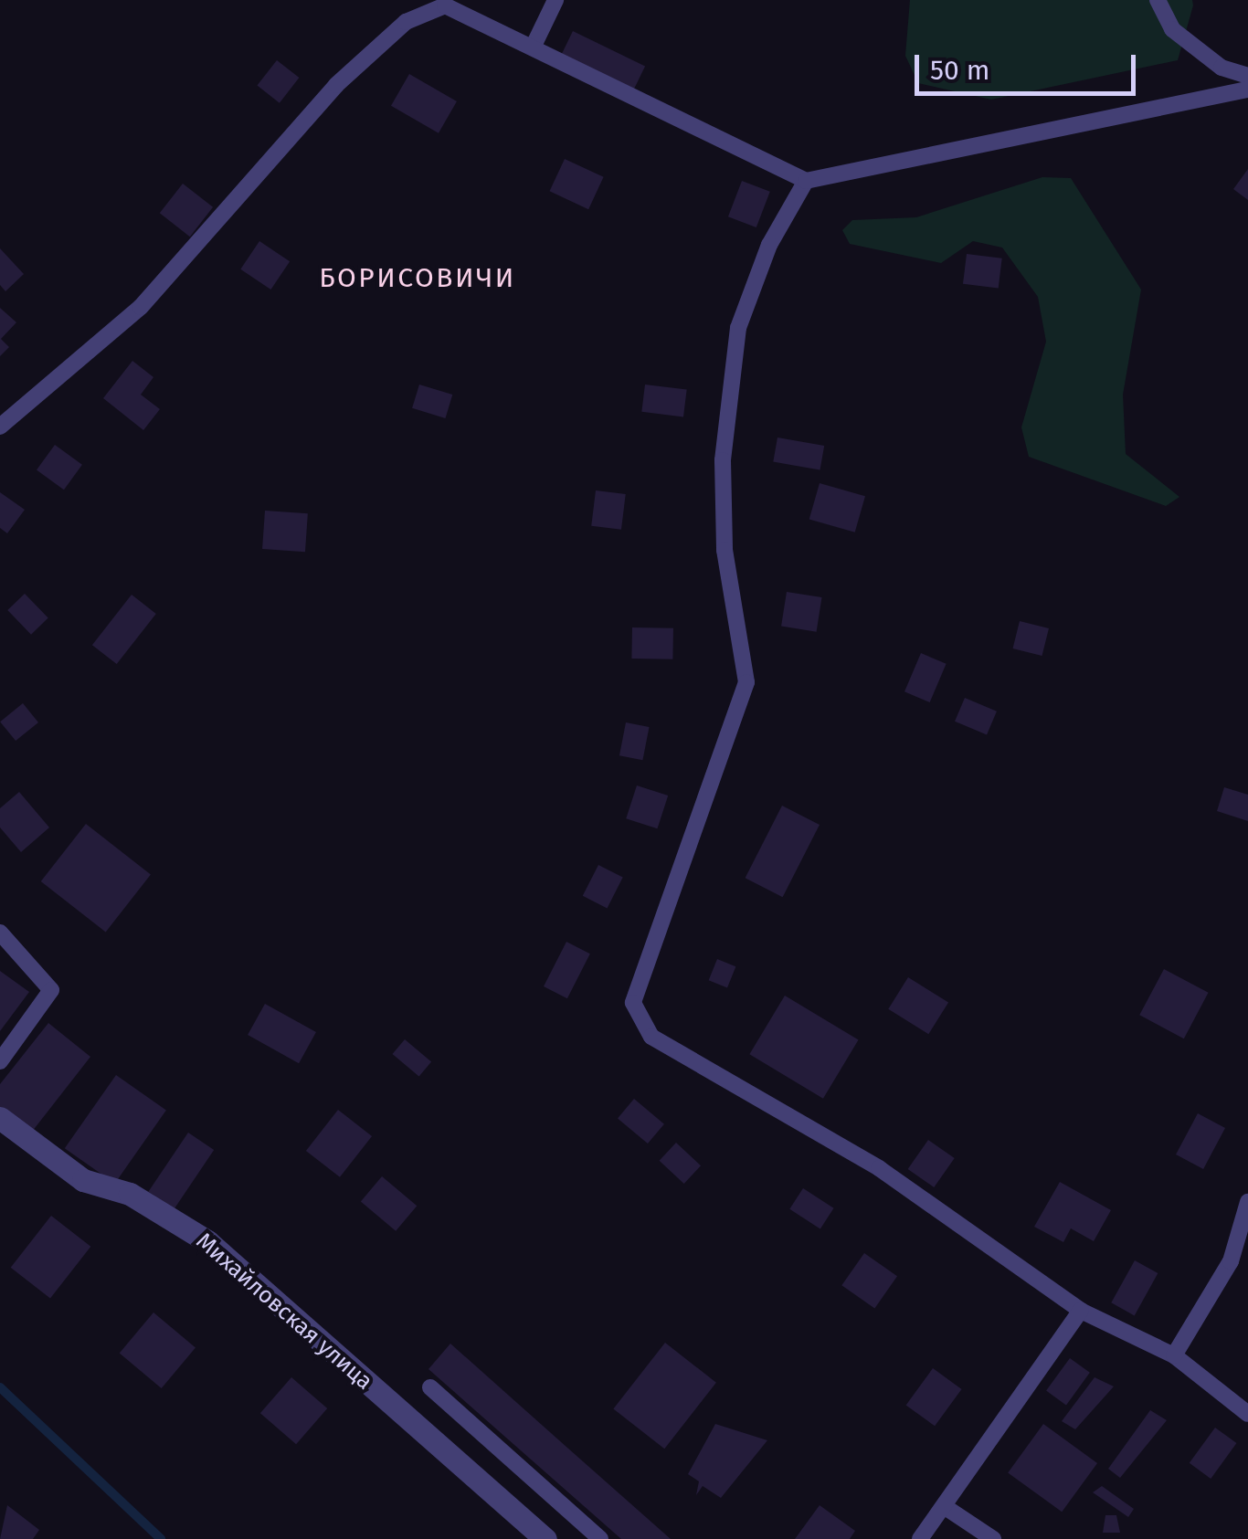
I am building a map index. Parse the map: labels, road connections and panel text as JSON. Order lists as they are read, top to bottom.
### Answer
{
  "streets": {
    "street": ["Михайловская улица"]
  },
  "districts": ["БОРИСОВИЧИ"],
  "scale_bar": "50 m"
}
